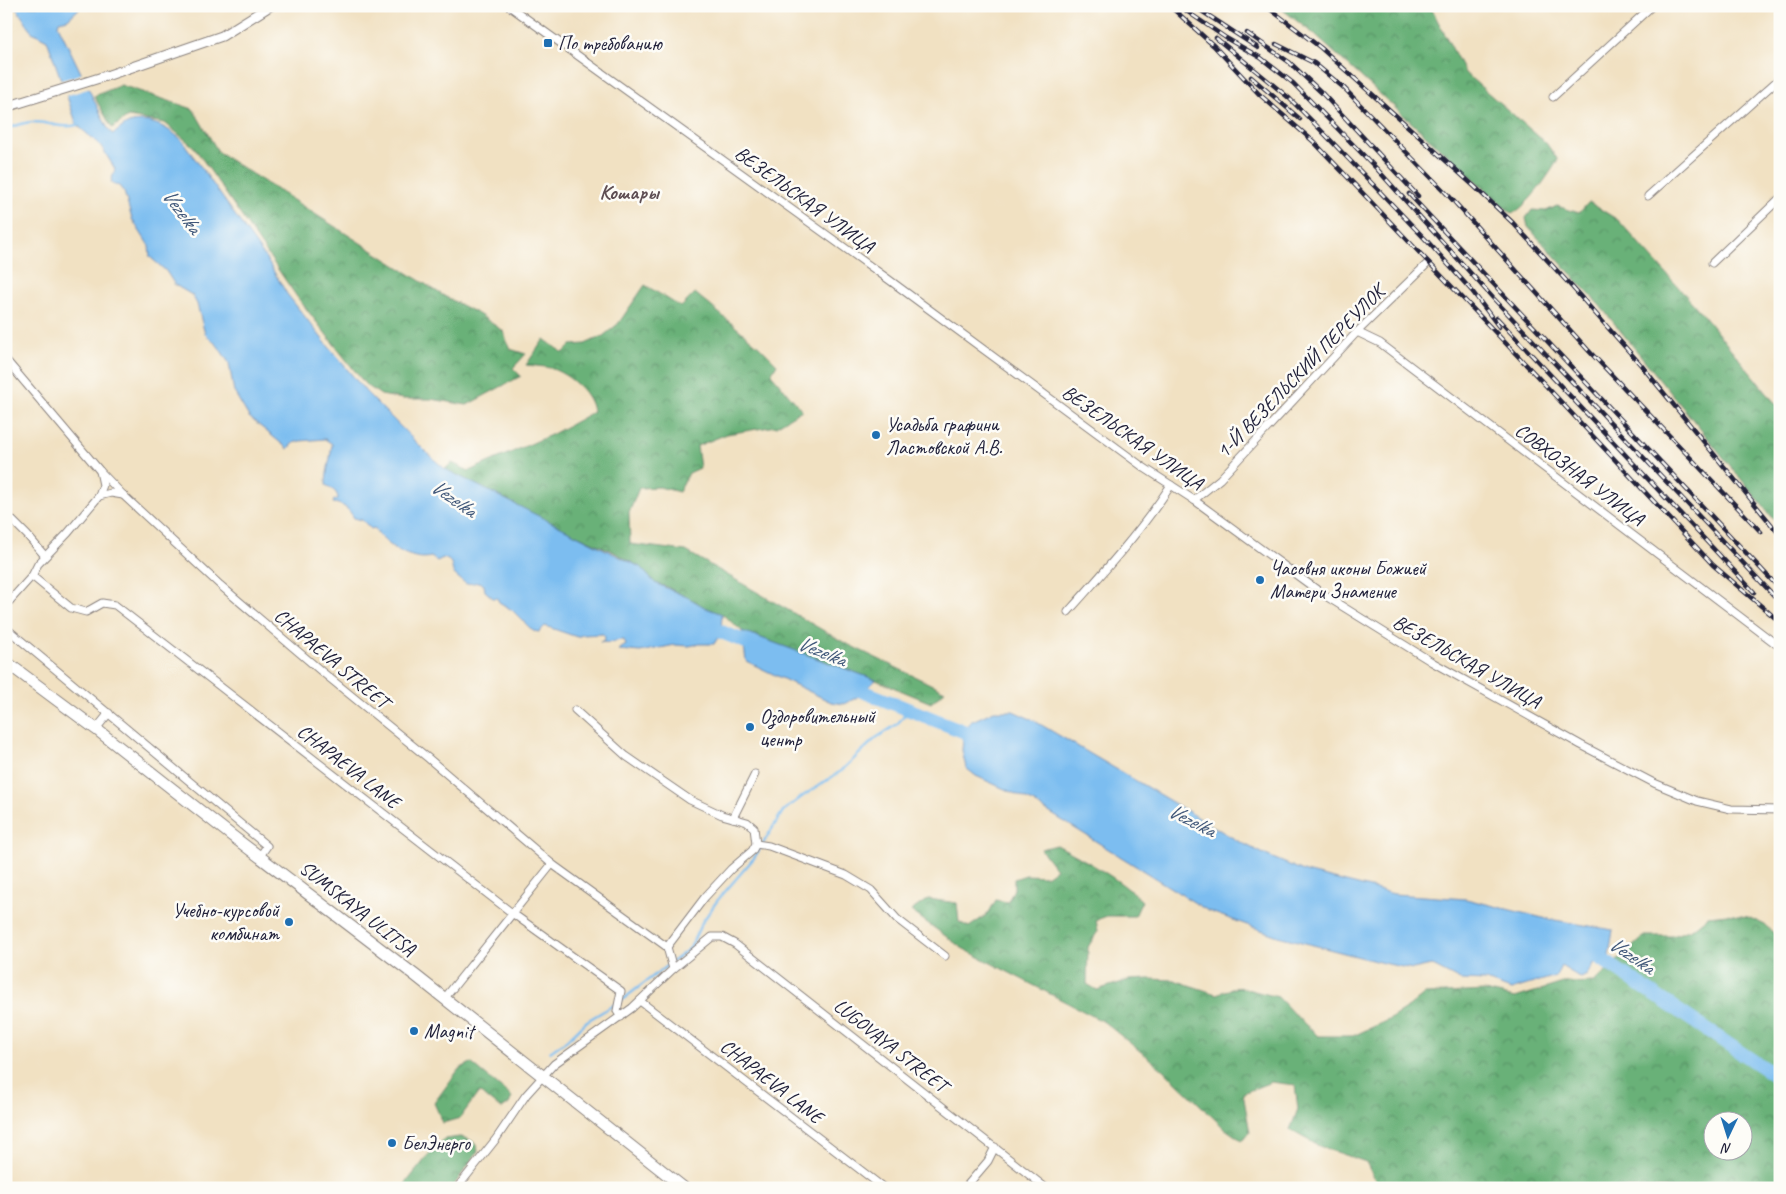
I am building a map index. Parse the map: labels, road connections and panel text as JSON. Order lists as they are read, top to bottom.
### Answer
{
  "streets": {
    "main road": ["SUMSKAYA ULITSA"],
    "street": [
      "ВЕЗЕЛЬСКАЯ УЛИЦА",
      "1-Й ВЕЗЕЛЬСКИЙ ПЕРЕУЛОК",
      "СОВХОЗНАЯ УЛИЦА",
      "CHAPAEVA STREET",
      "CHAPAEVA LANE",
      "LUGOVAYA STREET"
    ]
  },
  "crossings": [
    ["ВЕЗЕЛЬСКАЯ УЛИЦА", "1-Й ВЕЗЕЛЬСКИЙ ПЕРЕУЛОК"],
    ["1-Й ВЕЗЕЛЬСКИЙ ПЕРЕУЛОК", "СОВХОЗНАЯ УЛИЦА"]
  ],
  "districts": ["Кошары"],
  "water": ["Vezelka"],
  "places": {
    "transit": ["По требованию"],
    "other": [
      "Усадьба графини Ластовской А.В.",
      "Часовня иконы Божией Матери Знамение",
      "Оздоровительный центр",
      "Учебно-курсовой комбинат",
      "Magnit",
      "БелЭнерго"
    ]
  },
  "north": "bottom"
}
